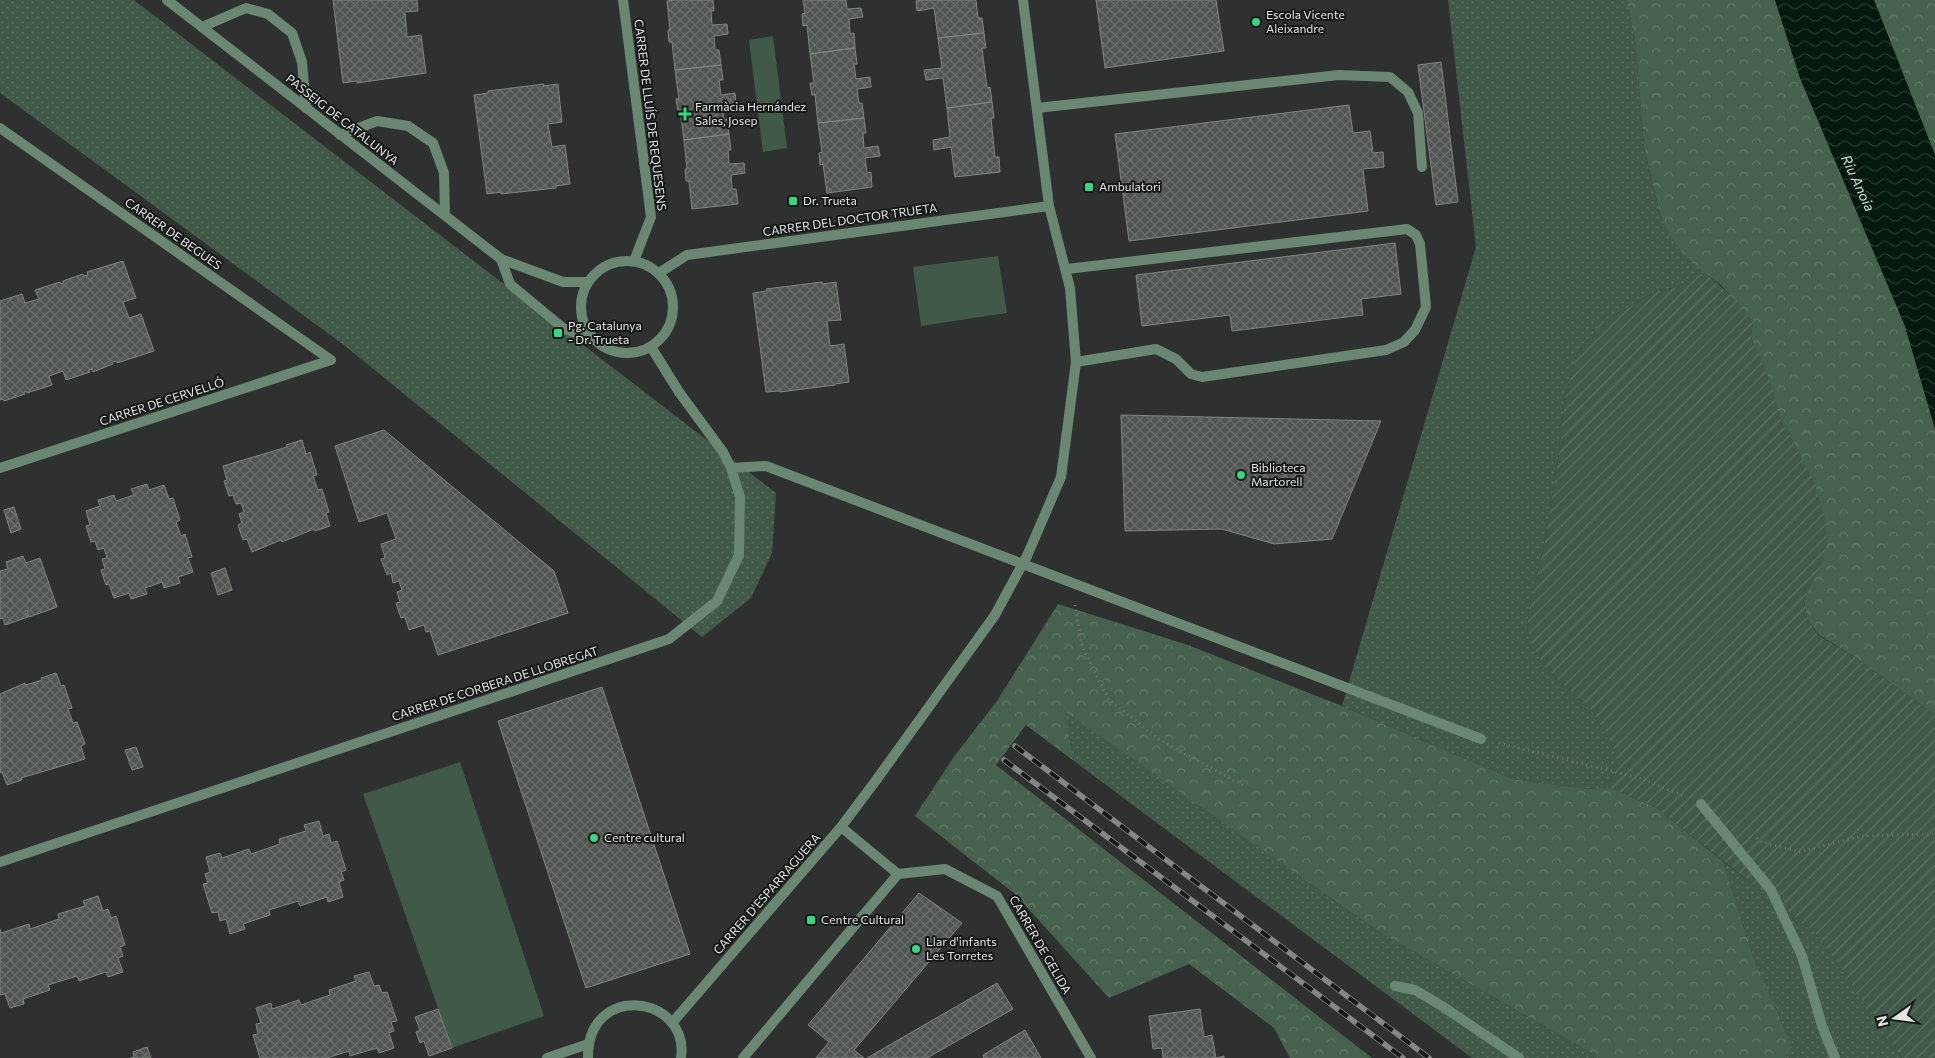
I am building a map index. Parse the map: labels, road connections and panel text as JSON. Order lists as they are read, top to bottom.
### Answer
{
  "streets": {
    "street": [
      "CARRER DE LLUÍS DE REQUESENS",
      "PASSEIG DE CATALUNYA",
      "CARRER DEL DOCTOR TRUETA",
      "CARRER DE BEGUES",
      "CARRER DE CERVELLÓ",
      "CARRER DE CORBERA DE LLOBREGAT",
      "CARRER D'ESPARRAGUERA",
      "CARRER DE GELIDA"
    ]
  },
  "crossings": [
    ["CARRER DE LLUÍS DE REQUESENS", "PASSEIG DE CATALUNYA"],
    ["CARRER DE LLUÍS DE REQUESENS", "CARRER DEL DOCTOR TRUETA"],
    ["CARRER DE LLUÍS DE REQUESENS", "CARRER DE CORBERA DE LLOBREGAT"],
    ["PASSEIG DE CATALUNYA", "CARRER DEL DOCTOR TRUETA"],
    ["PASSEIG DE CATALUNYA", "CARRER DE CORBERA DE LLOBREGAT"],
    ["CARRER DEL DOCTOR TRUETA", "CARRER DE CORBERA DE LLOBREGAT"],
    ["CARRER DEL DOCTOR TRUETA", "CARRER D'ESPARRAGUERA"],
    ["CARRER DE BEGUES", "CARRER DE CERVELLÓ"]
  ],
  "water": ["Riu Anoia"],
  "places": {
    "other": [
      "Escola Vicente Aleixandre",
      "Biblioteca Martorell",
      "Centre cultural",
      "Llar d'infants Les Torretes"
    ],
    "health": ["Farmàcia Hernández Sales, Josep"],
    "transit": [
      "Ambulatori",
      "Dr. Trueta",
      "Pg. Catalunya - Dr. Trueta",
      "Centre Cultural"
    ]
  },
  "north": "left"
}
